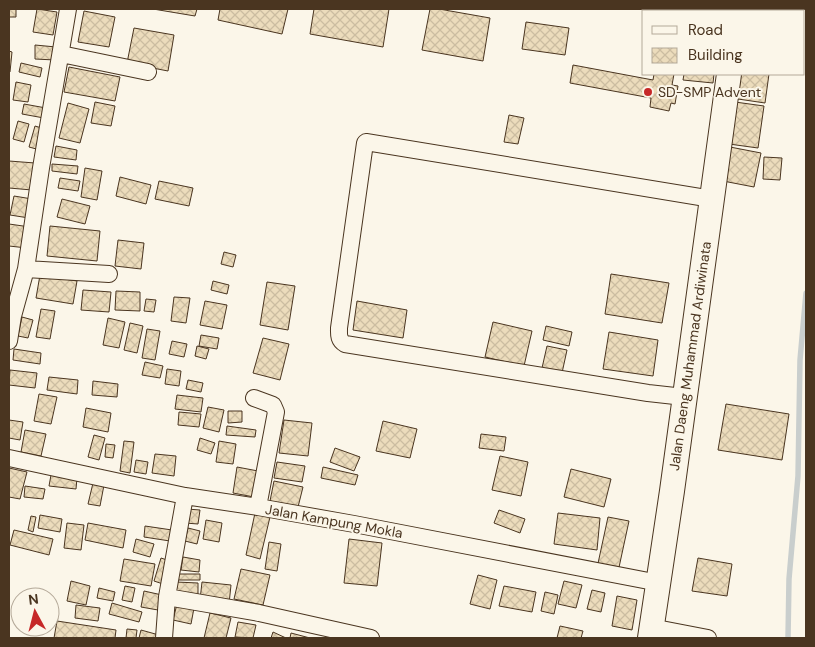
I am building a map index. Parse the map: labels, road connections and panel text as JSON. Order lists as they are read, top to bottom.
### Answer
{
  "streets": {
    "main road": ["Jalan Daeng Muhammad Ardiwinata"],
    "street": ["Jalan Kampung Mokla"]
  },
  "crossings": [
    ["Jalan Daeng Muhammad Ardiwinata", "Jalan Kampung Mokla"]
  ],
  "places": ["SD-SMP Advent"],
  "legend": ["Road", "Building"],
  "north": "top"
}
